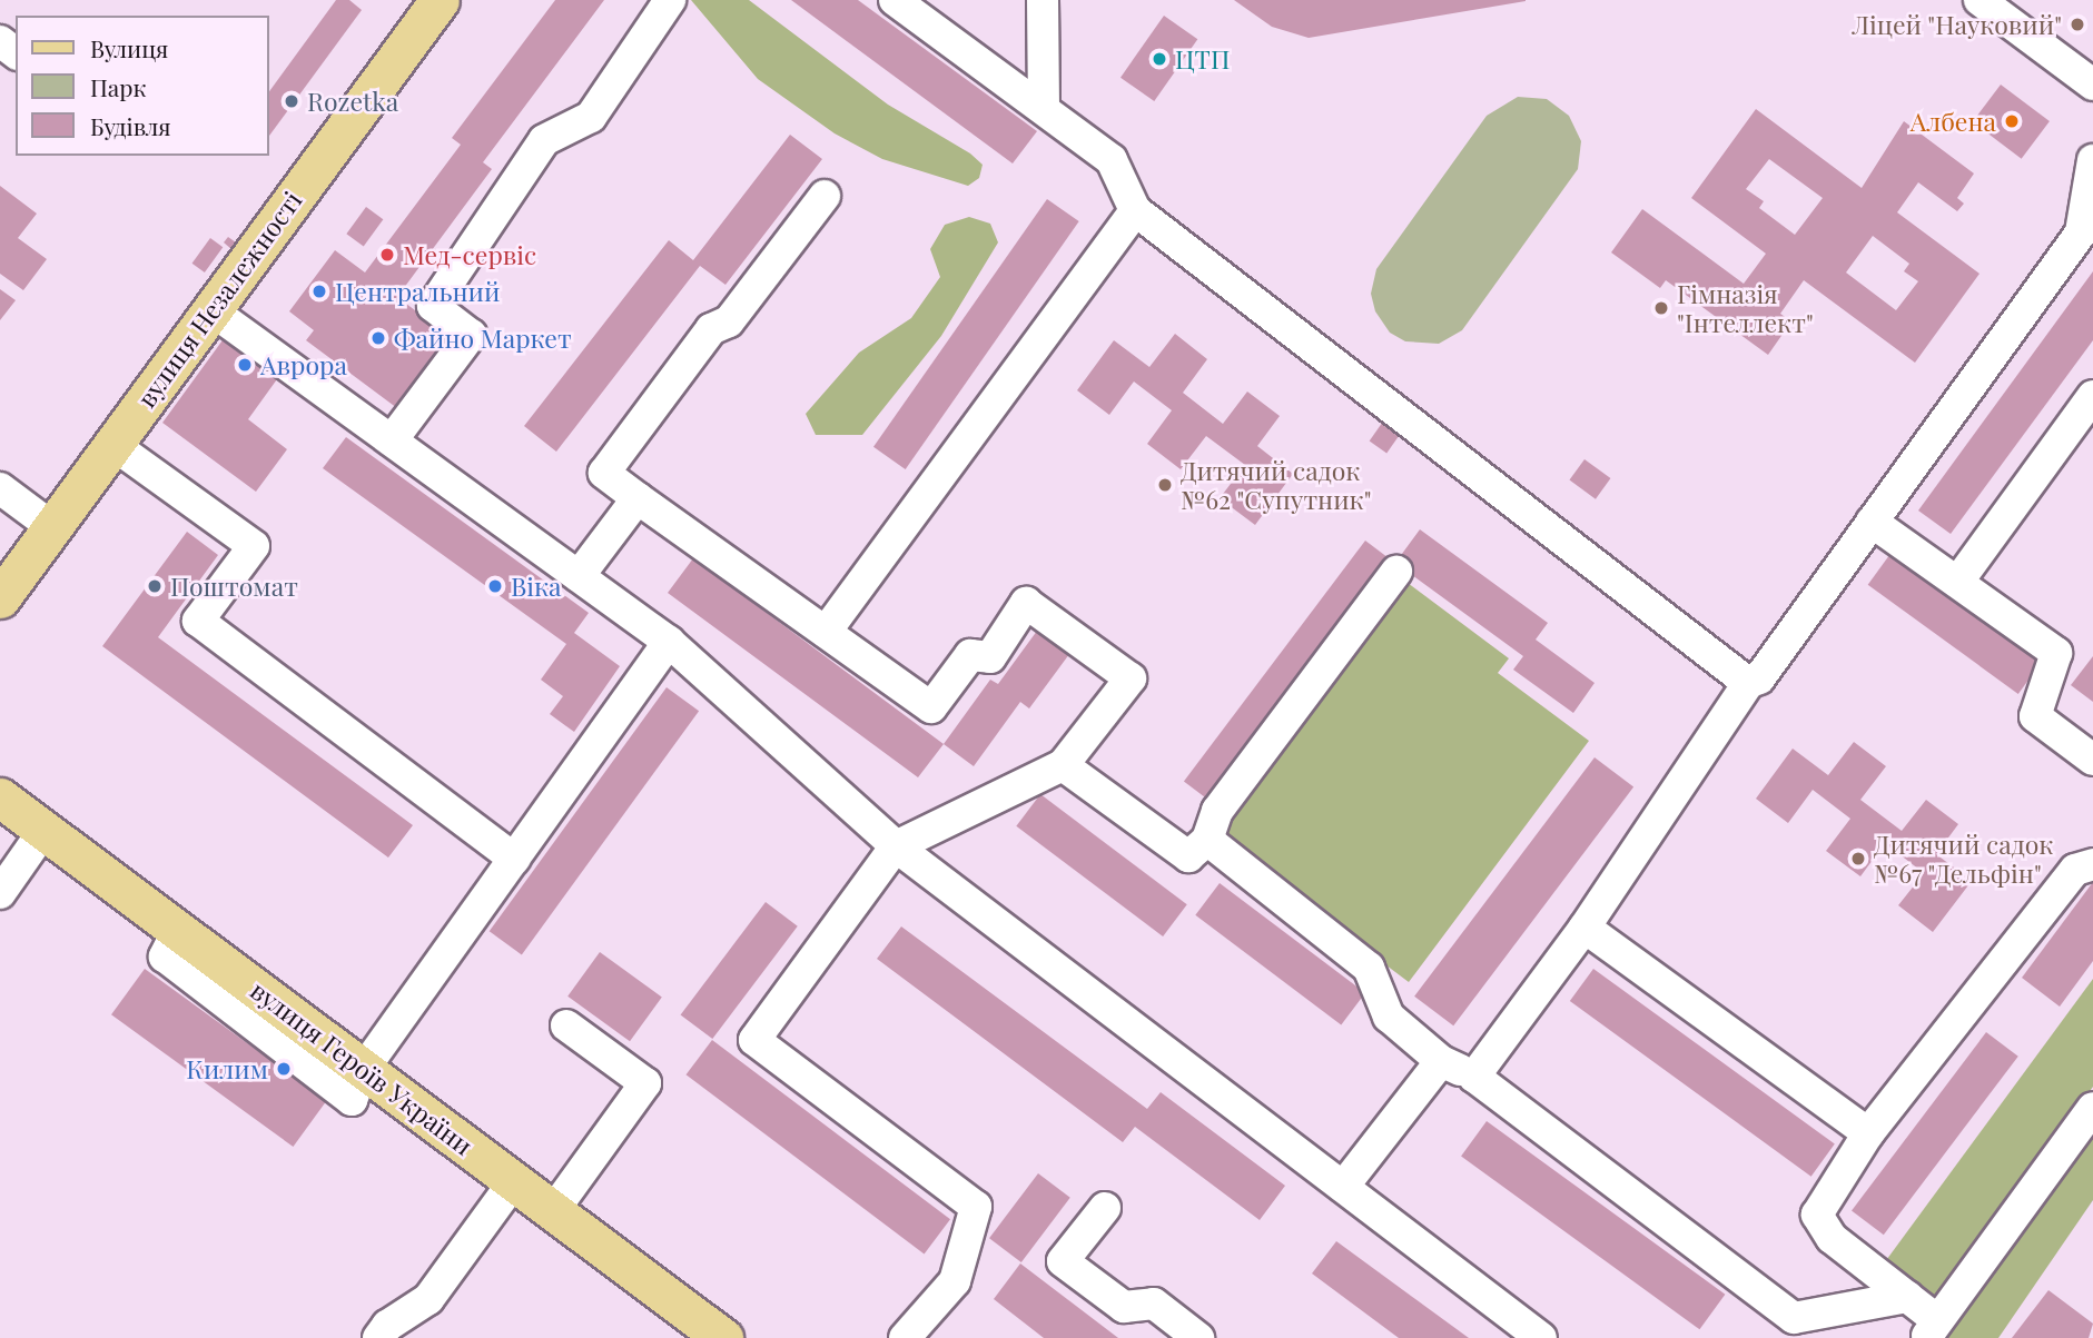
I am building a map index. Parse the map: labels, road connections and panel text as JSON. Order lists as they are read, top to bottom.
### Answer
{
  "streets": {
    "main road": ["вулиця Незалежності", "вулиця Героїв України"]
  },
  "places": [
    "Ліцей \"Науковий\"",
    "ЦТП",
    "Rozetka",
    "Албена",
    "Мед-сервіс",
    "Центральний",
    "Гімназія \"Інтеллект\"",
    "Файно Маркет",
    "Аврора",
    "Дитячий садок №62 \"Супутник\"",
    "Поштомат",
    "Віка",
    "Дитячий садок №67 \"Дельфін\"",
    "Килим"
  ],
  "legend": ["Вулиця", "Парк", "Будівля"]
}
